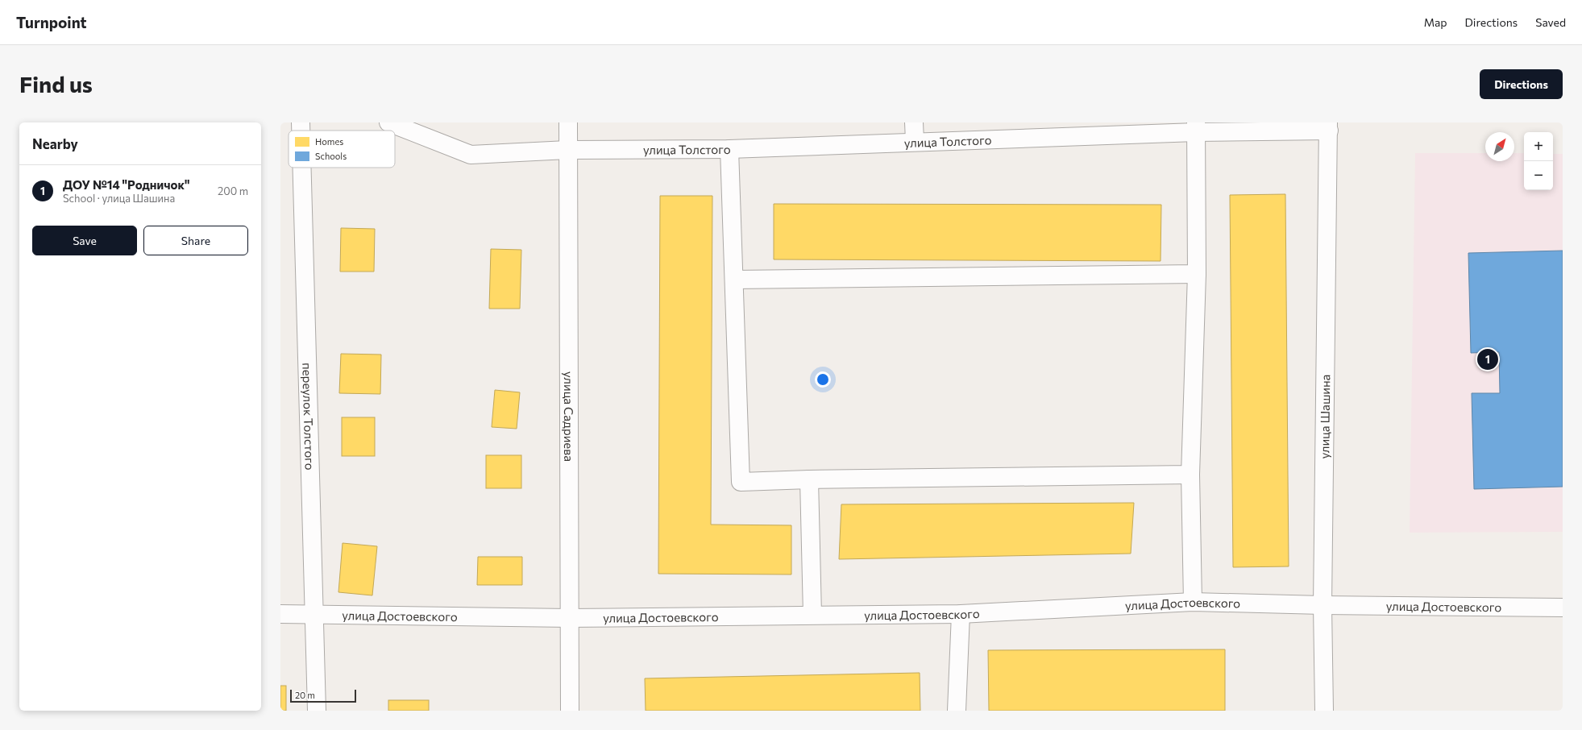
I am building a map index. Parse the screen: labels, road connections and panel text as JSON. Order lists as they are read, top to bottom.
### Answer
{
  "streets": {
    "street": [
      "улица Толстого",
      "переулок Толстого",
      "улица Садриева",
      "улица Шашина",
      "улица Достоевского"
    ]
  },
  "crossings": [
    ["улица Толстого", "улица Садриева"],
    ["улица Толстого", "улица Шашина"],
    ["переулок Толстого", "улица Достоевского"],
    ["улица Садриева", "улица Достоевского"],
    ["улица Шашина", "улица Достоевского"]
  ],
  "legend": ["Homes", "Schools"],
  "scale_bar": "20 m",
  "north": "top right",
  "page": {
    "header": "Turnpoint",
    "nav": ["Map", "Directions", "Saved"],
    "buttons": [
      "Directions",
      ["Save", "Share"]
    ],
    "title": "Find us",
    "heading": "Nearby",
    "map_buttons": ["+", "−"],
    "list": [
      {
        "mark": "1",
        "name": "ДОУ №14 \"Родничок\"",
        "note": "School · улица Шашина",
        "value": "200 m"
      }
    ],
    "pins": "1",
    "scale": "20 m"
  }
}
